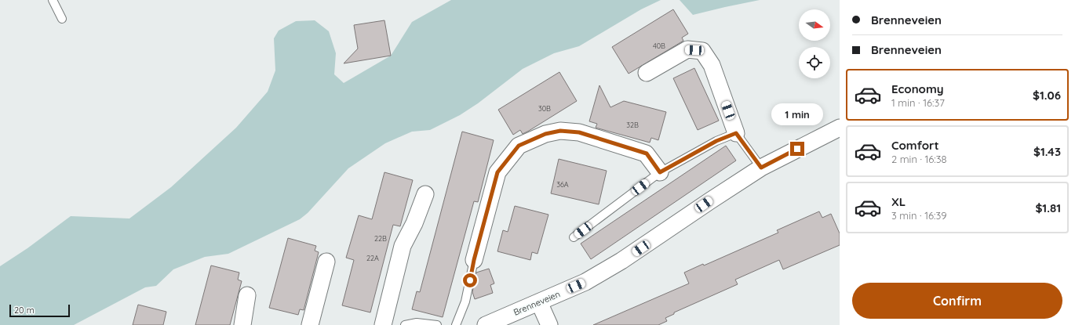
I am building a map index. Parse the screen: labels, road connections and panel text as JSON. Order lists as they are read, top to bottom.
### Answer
{
  "streets": {
    "street": ["Brenneveien"]
  },
  "house_numbers": [
    "40B",
    "30B",
    "32B",
    "36A",
    "22B",
    "22A"
  ],
  "scale_bar": "20 m",
  "north": "right",
  "page": {
    "banner": ["Brenneveien", "Brenneveien"],
    "list": [
      {
        "name": "Economy",
        "note": "1 min · 16:37",
        "value": "$1.06"
      },
      {
        "name": "Comfort",
        "note": "2 min · 16:38",
        "value": "$1.43"
      },
      {
        "name": "XL",
        "note": "3 min · 16:39",
        "value": "$1.81"
      }
    ],
    "bubble": "1 min",
    "buttons": "Confirm",
    "scale": "20 m"
  }
}
